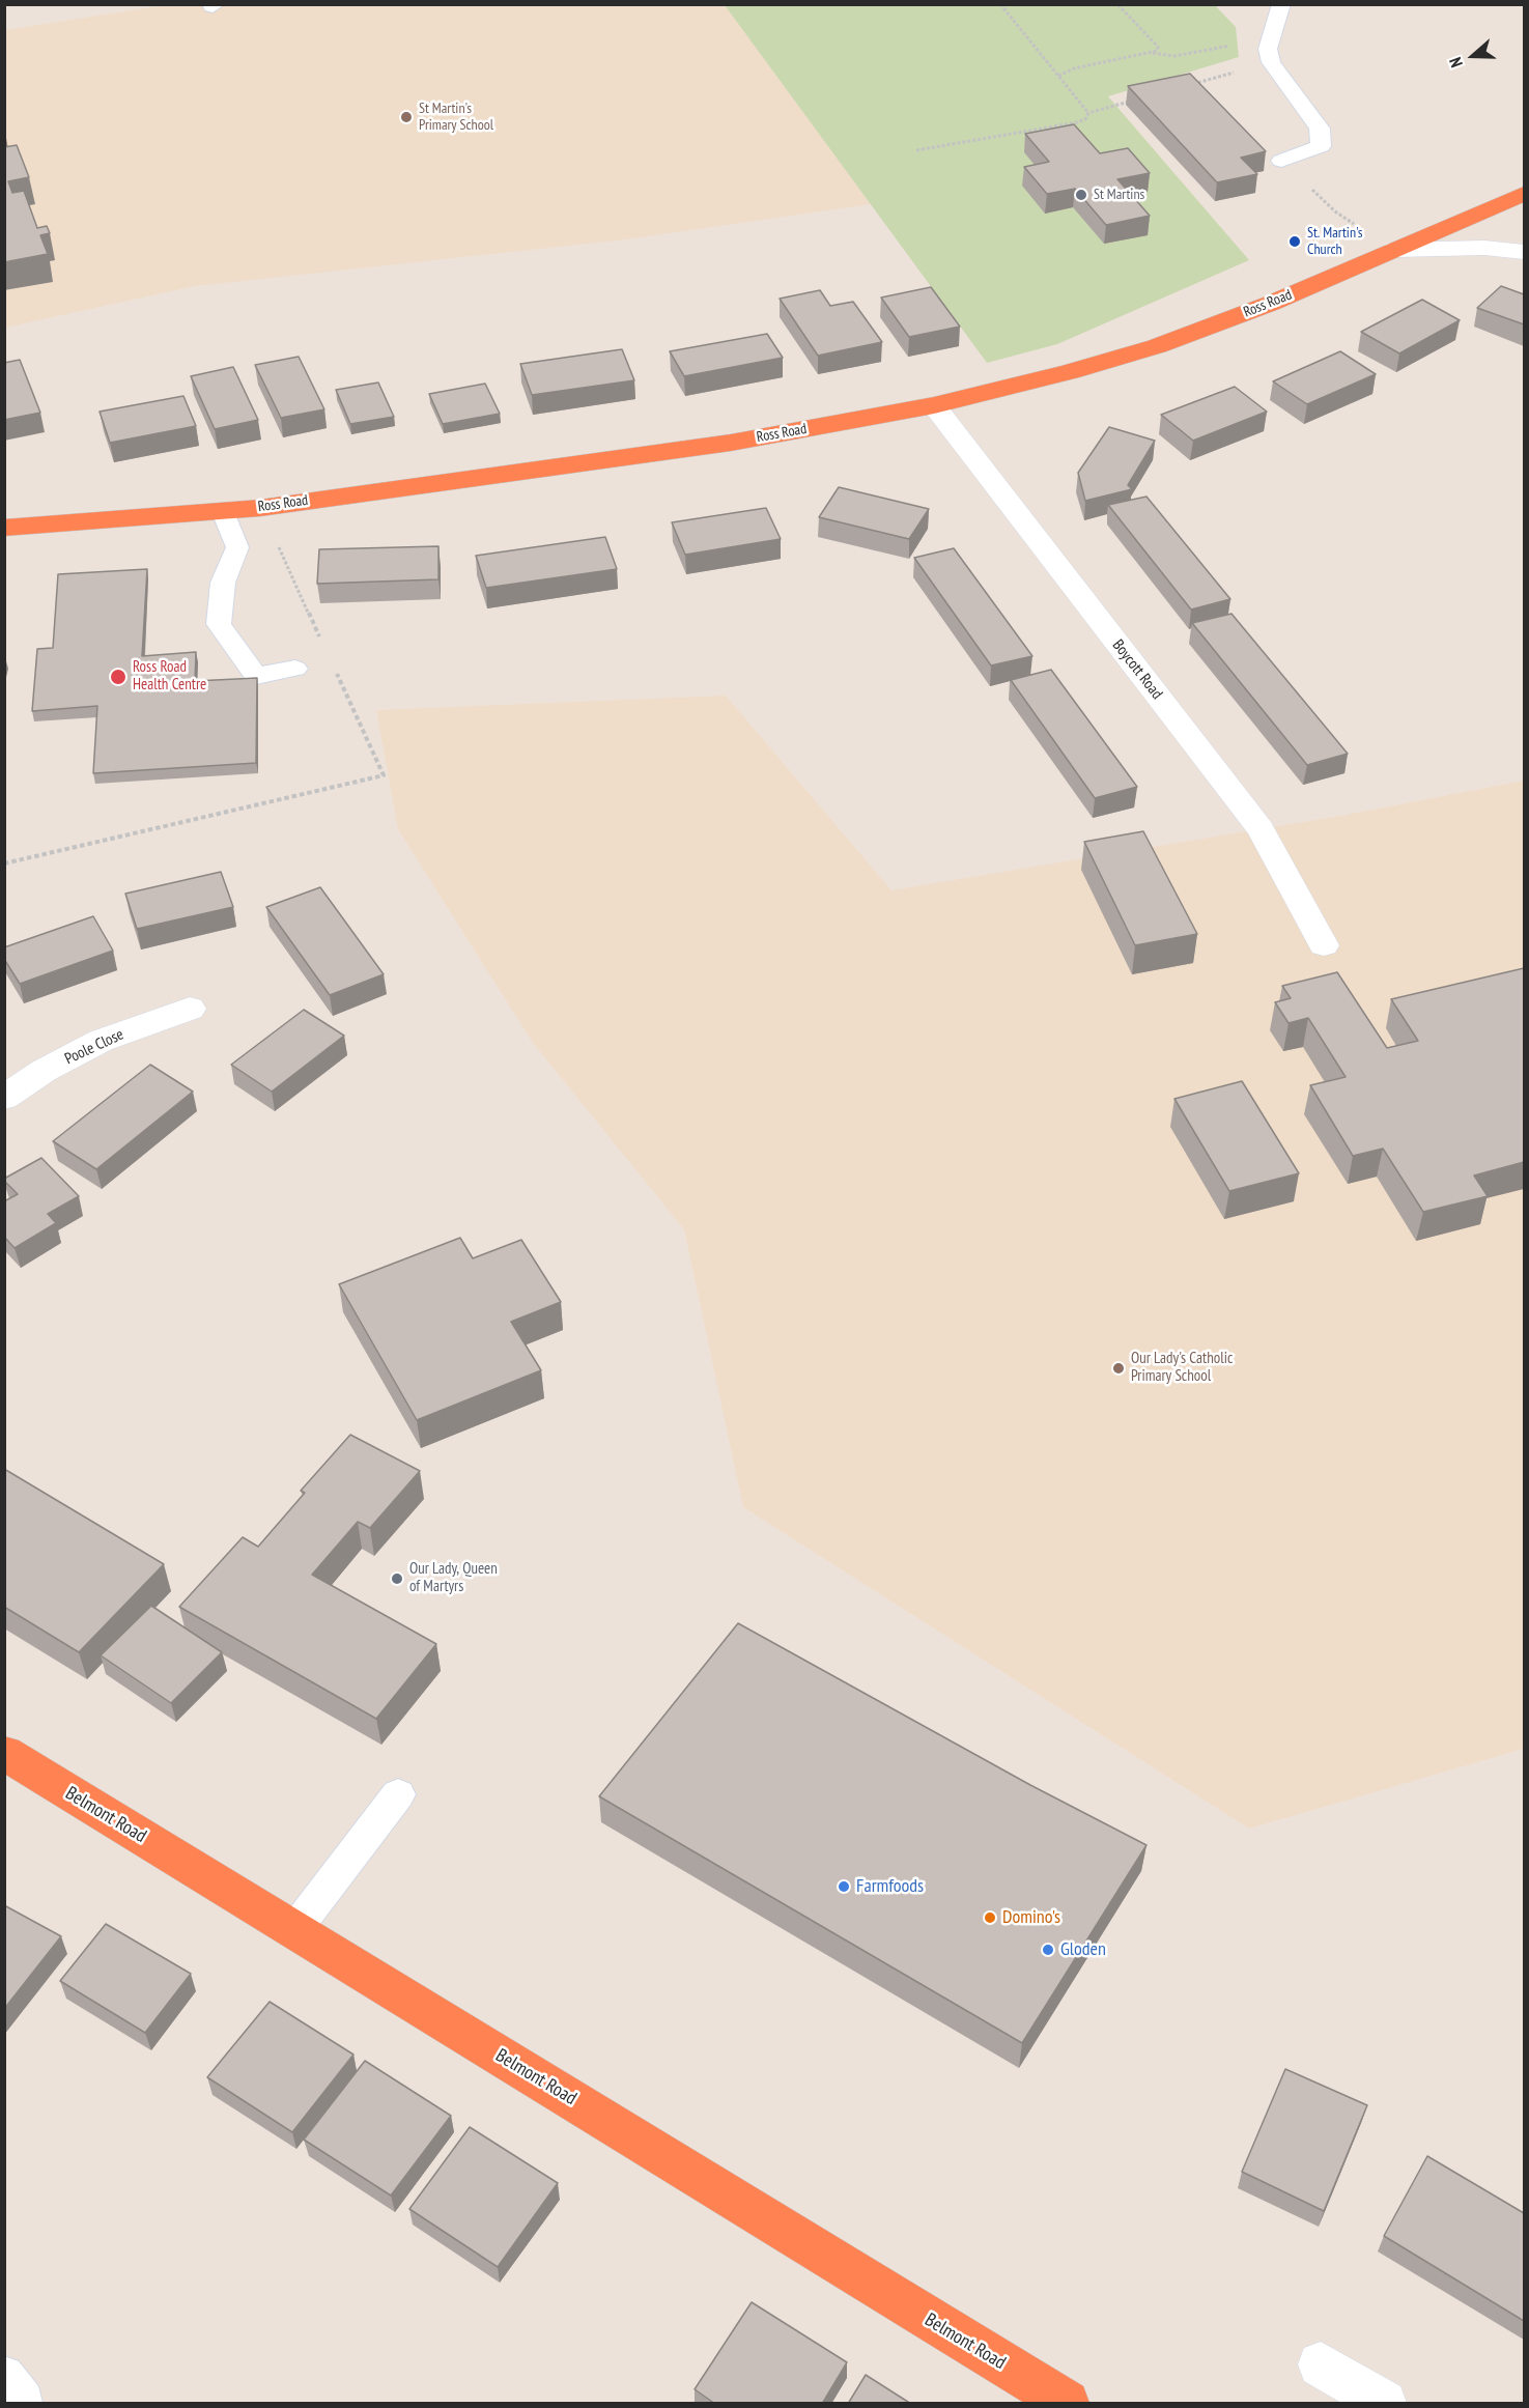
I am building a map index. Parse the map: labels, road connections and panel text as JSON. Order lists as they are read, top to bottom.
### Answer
{
  "streets": {
    "highway": ["Ross Road", "Belmont Road"],
    "street": ["Boycott Road", "Poole Close"]
  },
  "crossings": [
    ["Ross Road", "Boycott Road"]
  ],
  "places": [
    "St Martin's Primary School",
    "St Martins",
    "St. Martin's Church",
    "Ross Road Health Centre",
    "Our Lady's Catholic Primary School",
    "Our Lady, Queen of Martyrs",
    "Farmfoods",
    "Domino's",
    "Gloden"
  ],
  "north": "left"
}
